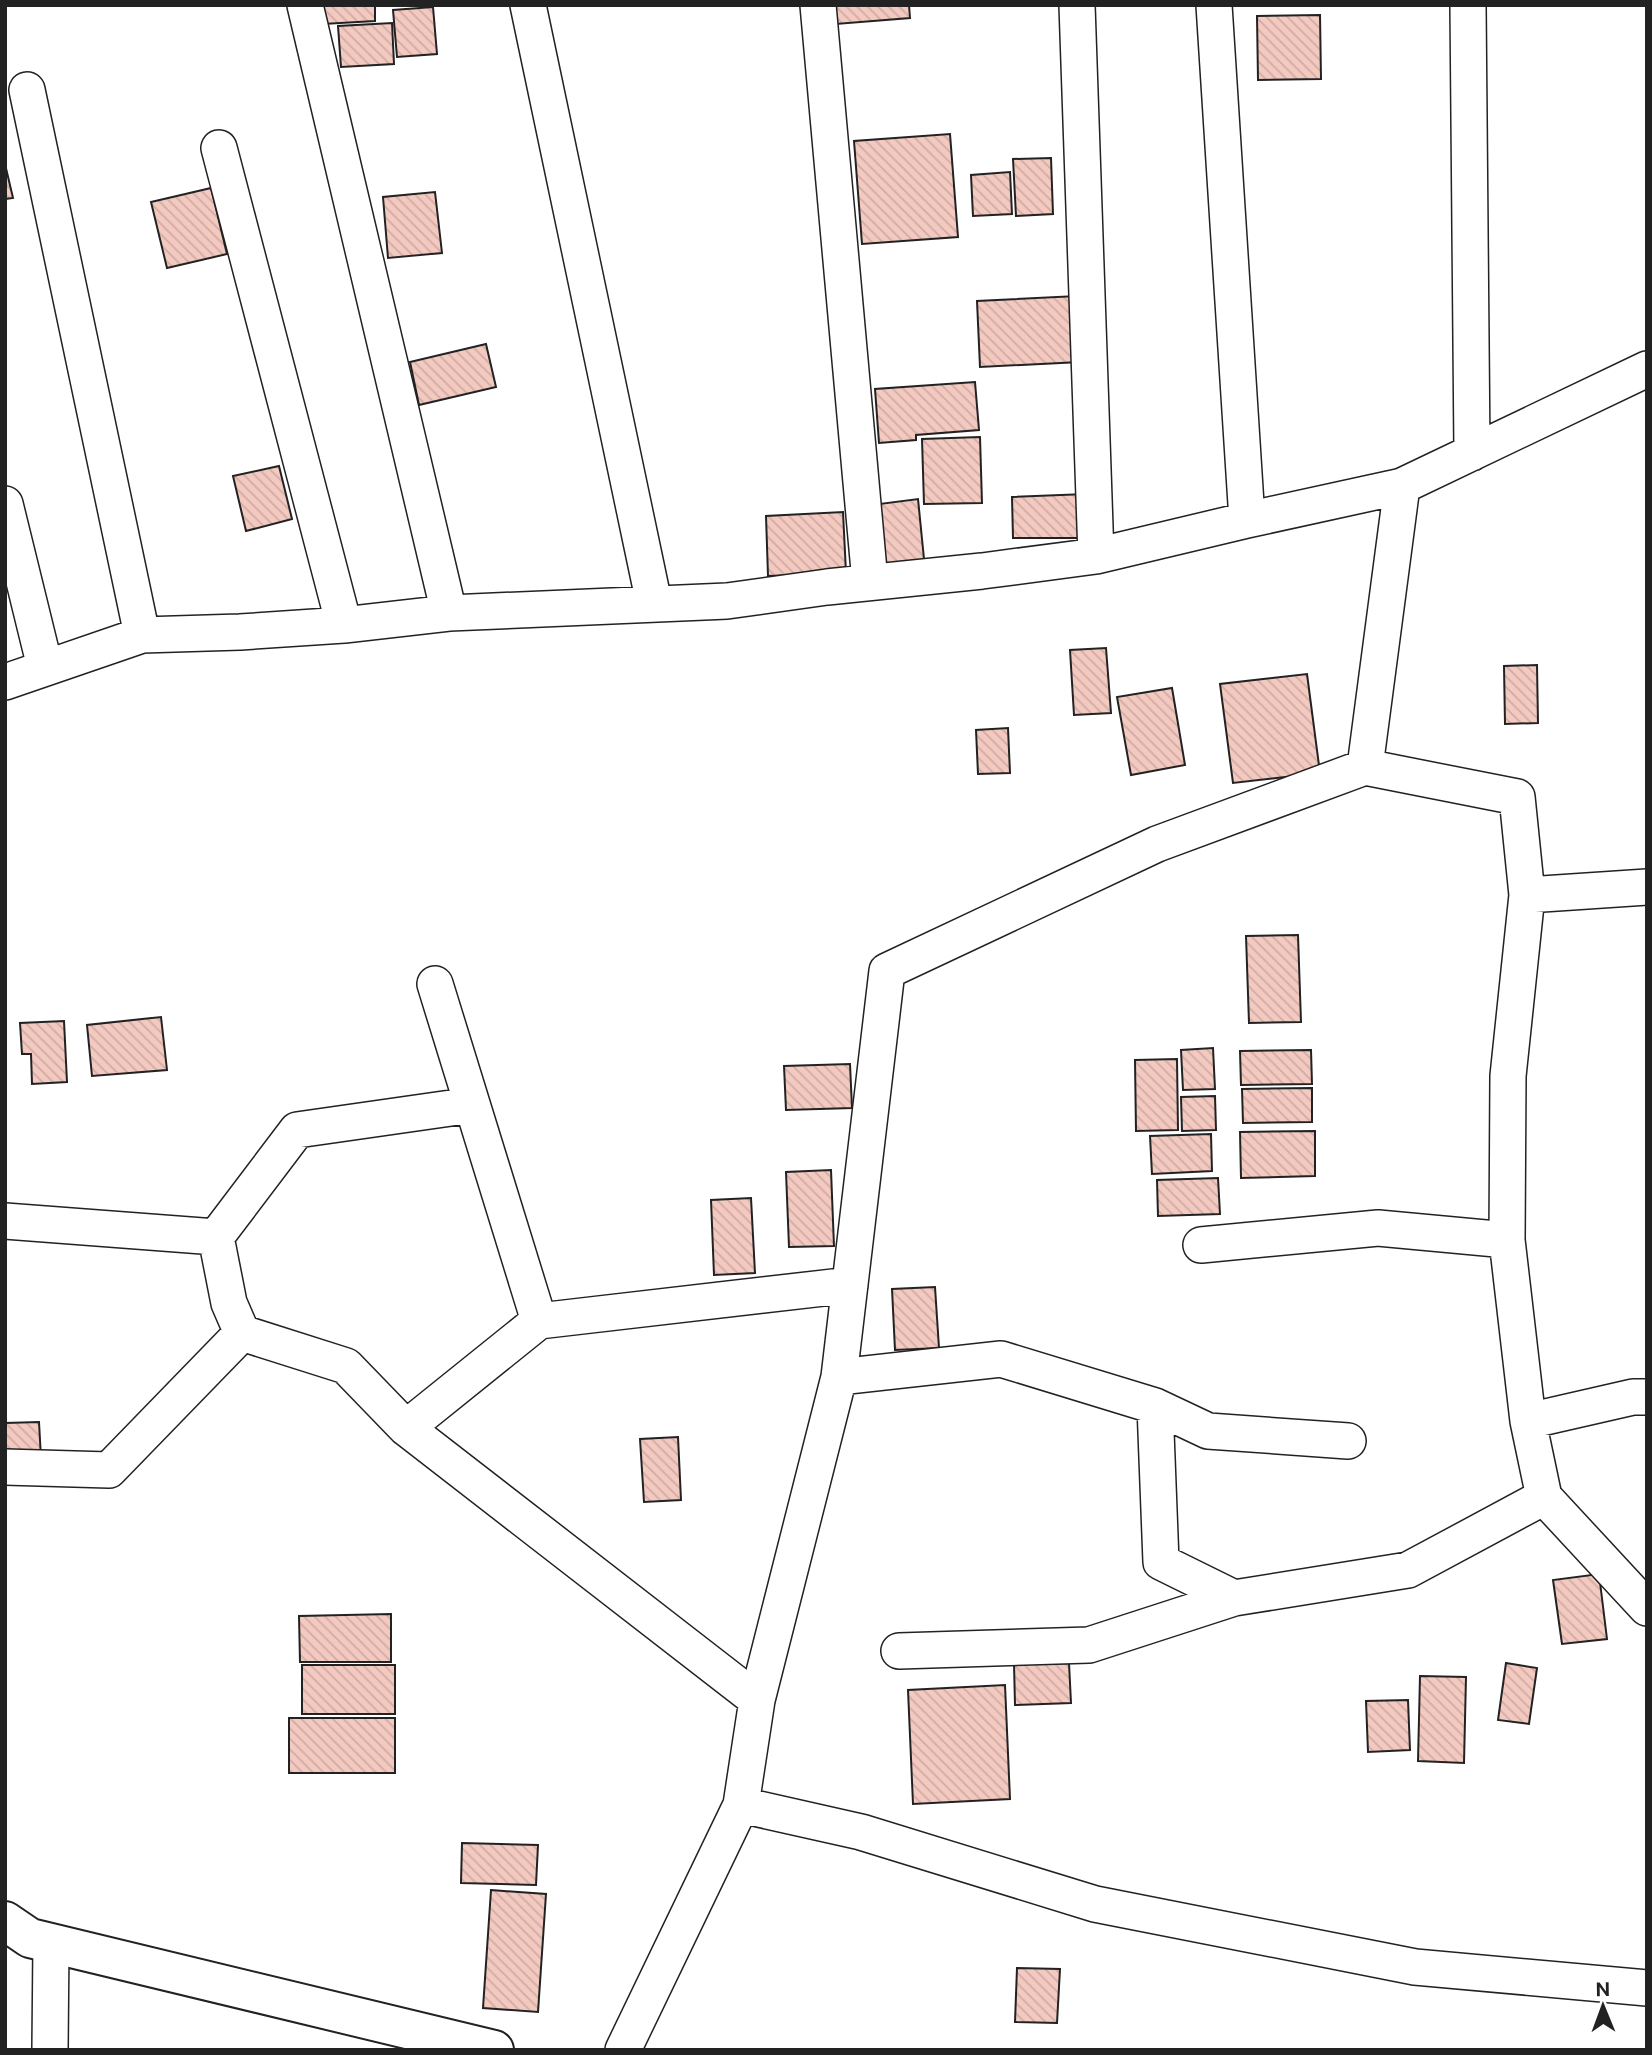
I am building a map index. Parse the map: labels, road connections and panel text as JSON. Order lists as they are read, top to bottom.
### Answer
{
  "north": "top"
}
